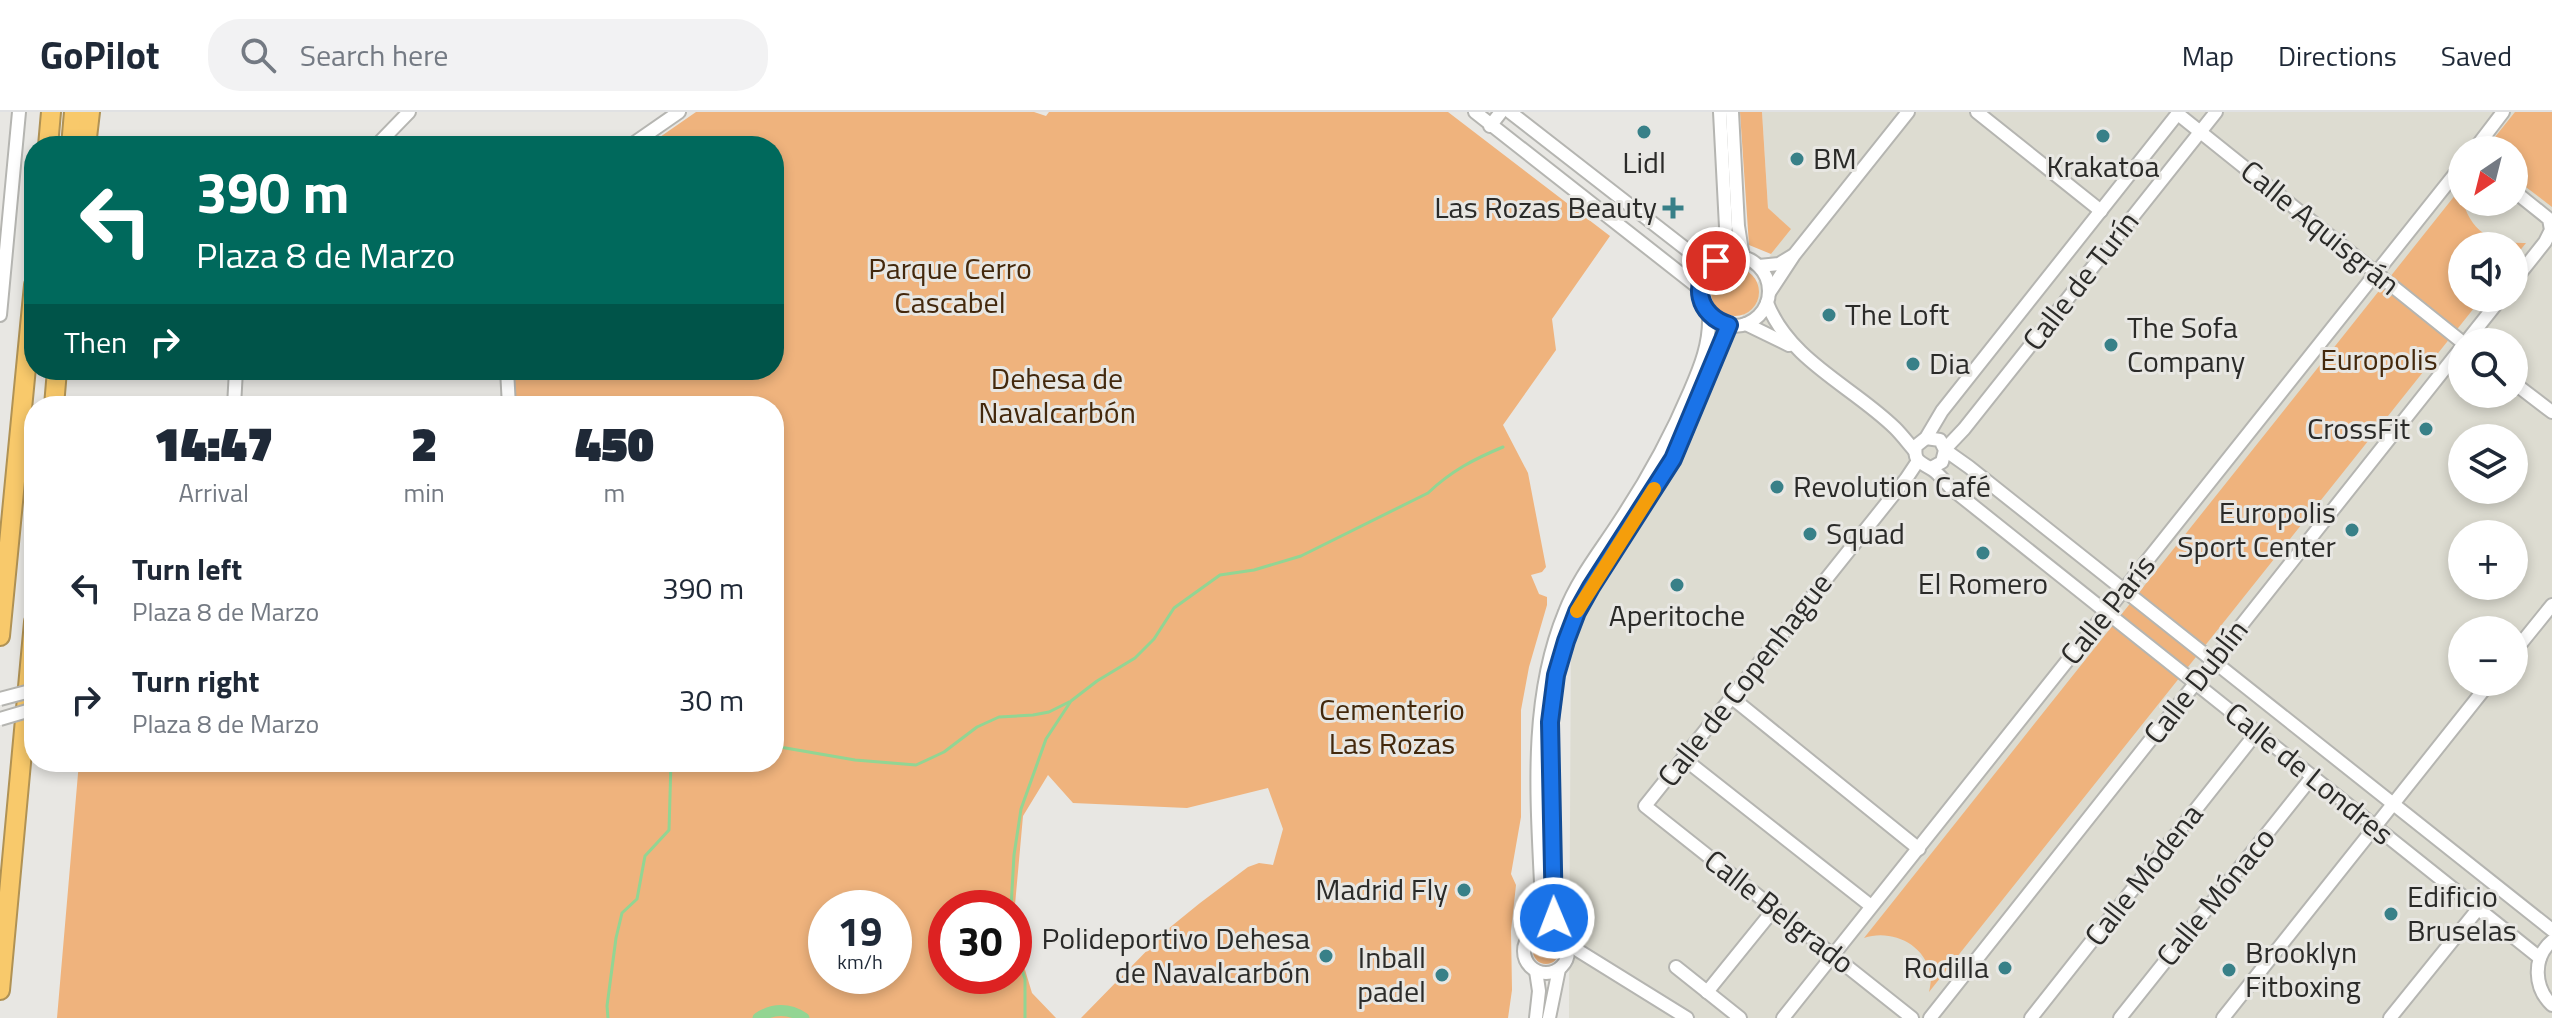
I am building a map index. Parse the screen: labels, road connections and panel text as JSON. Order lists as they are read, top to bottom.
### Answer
{
  "streets": {
    "street": [
      "Calle Aquisgrán",
      "Calle de Turín",
      "Calle París",
      "Calle de Copenhague",
      "Calle Dublín",
      "Calle de Londres",
      "Calle Módena",
      "Calle Mónaco",
      "Calle Belgrado"
    ]
  },
  "crossings": [
    ["Calle Aquisgrán", "Calle de Turín"],
    ["Calle Aquisgrán", "Calle París"],
    ["Calle de Turín", "Calle de Copenhague"],
    ["Calle de Turín", "Calle de Londres"],
    ["Calle París", "Calle de Londres"],
    ["Calle París", "Calle Belgrado"],
    ["Calle de Copenhague", "Calle de Londres"],
    ["Calle de Copenhague", "Calle Belgrado"],
    ["Calle Dublín", "Calle de Londres"],
    ["Calle de Londres", "Calle Módena"],
    ["Calle de Londres", "Calle Mónaco"]
  ],
  "parks": [
    "Parque Cerro Cascabel",
    "Europolis",
    "Dehesa de Navalcarbón",
    "Cementerio Las Rozas"
  ],
  "places": {
    "other": [
      "Lidl",
      "Krakatoa",
      "BM",
      "The Loft",
      "The Sofa Company",
      "Dia",
      "CrossFit",
      "Revolution Café",
      "Europolis Sport Center",
      "Squad",
      "El Romero",
      "Aperitoche",
      "Madrid Fly",
      "Edificio Bruselas",
      "Polideportivo Dehesa de Navalcarbón",
      "Rodilla",
      "Brooklyn Fitboxing",
      "Inball padel"
    ],
    "health": ["Las Rozas Beauty"]
  },
  "north": "bottom left",
  "page": {
    "header": "GoPilot",
    "search": "Search here",
    "nav": ["Map", "Directions", "Saved"],
    "map_buttons": ["+", "−"],
    "turn": ["390 m", "Plaza 8 de Marzo"],
    "then": "Then",
    "eta": [
      "14:47",
      "Arrival",
      "2",
      "min",
      "450",
      "m"
    ],
    "list": [
      {
        "name": "Turn left",
        "note": "Plaza 8 de Marzo",
        "value": "390 m"
      },
      {
        "name": "Turn right",
        "note": "Plaza 8 de Marzo",
        "value": "30 m"
      }
    ],
    "speed": "19 km/h",
    "limit": "30"
  }
}
